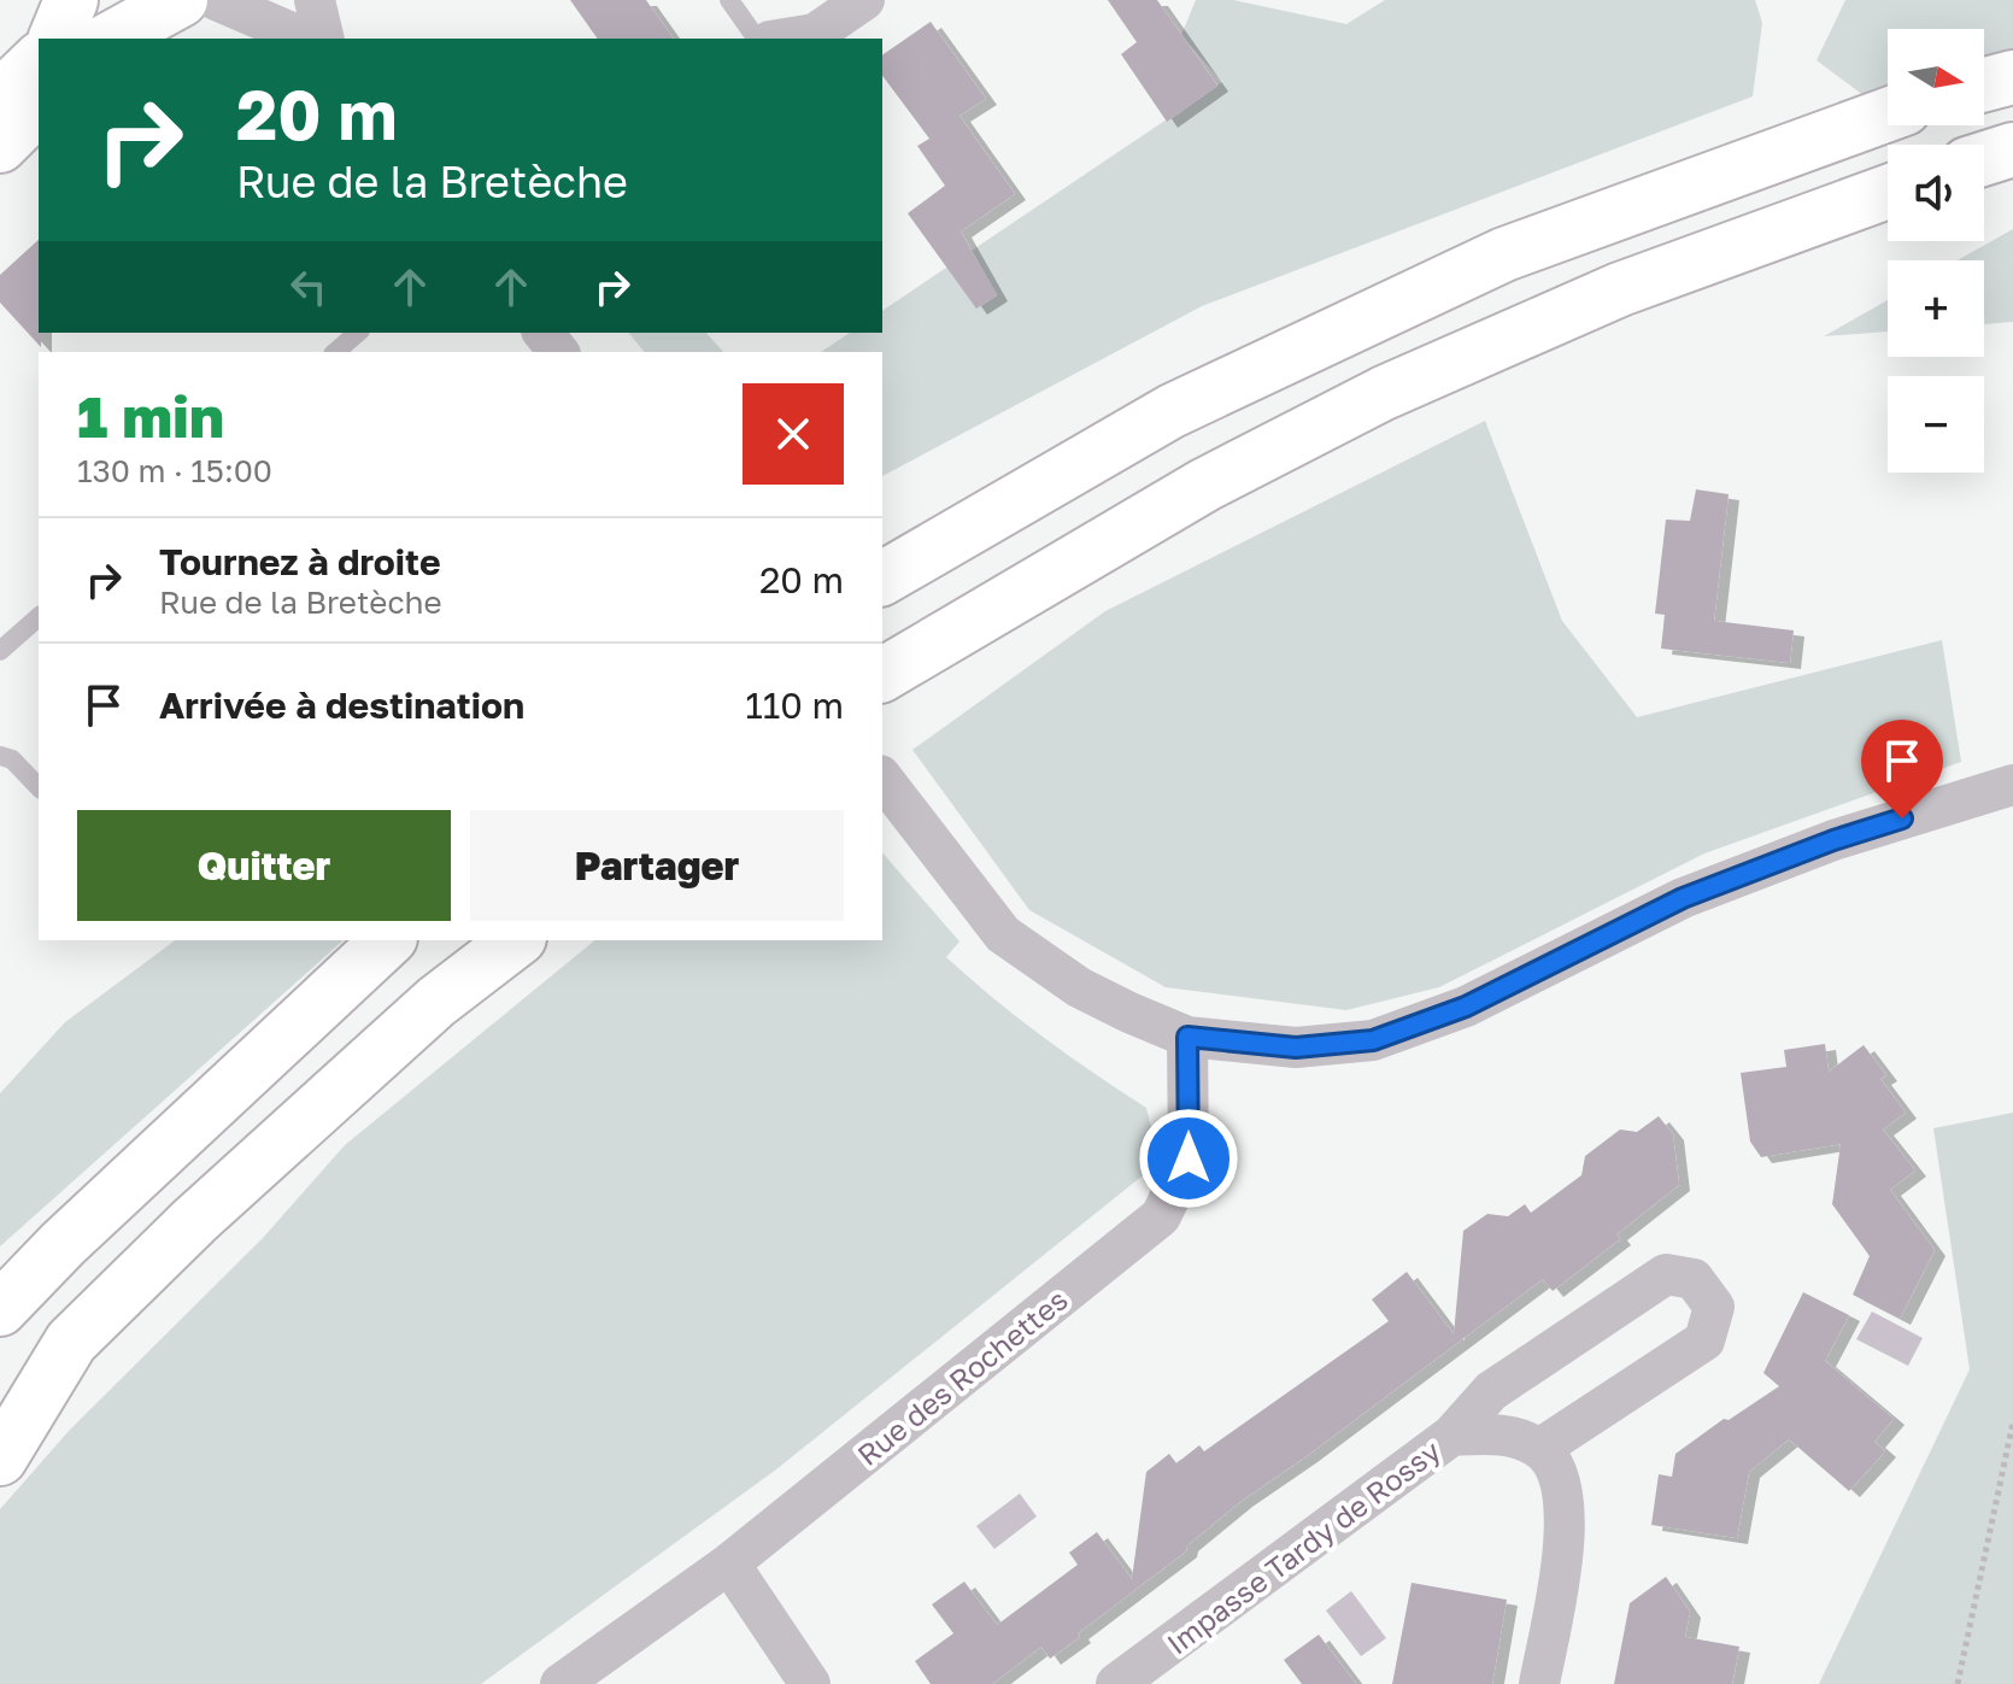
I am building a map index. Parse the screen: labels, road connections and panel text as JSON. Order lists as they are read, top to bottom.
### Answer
{
  "streets": {
    "street": ["Rue des Rochettes", "Impasse Tardy de Rossy"]
  },
  "north": "right",
  "page": {
    "map_buttons": ["+", "−"],
    "turn": ["20 m", "Rue de la Bretèche"],
    "heading": ["1 min", "130 m · 15:00"],
    "list": [
      {
        "name": "Tournez à droite",
        "note": "Rue de la Bretèche",
        "value": "20 m"
      },
      {
        "name": "Arrivée à destination",
        "value": "110 m"
      }
    ],
    "buttons": ["Quitter", "Partager"]
  }
}
